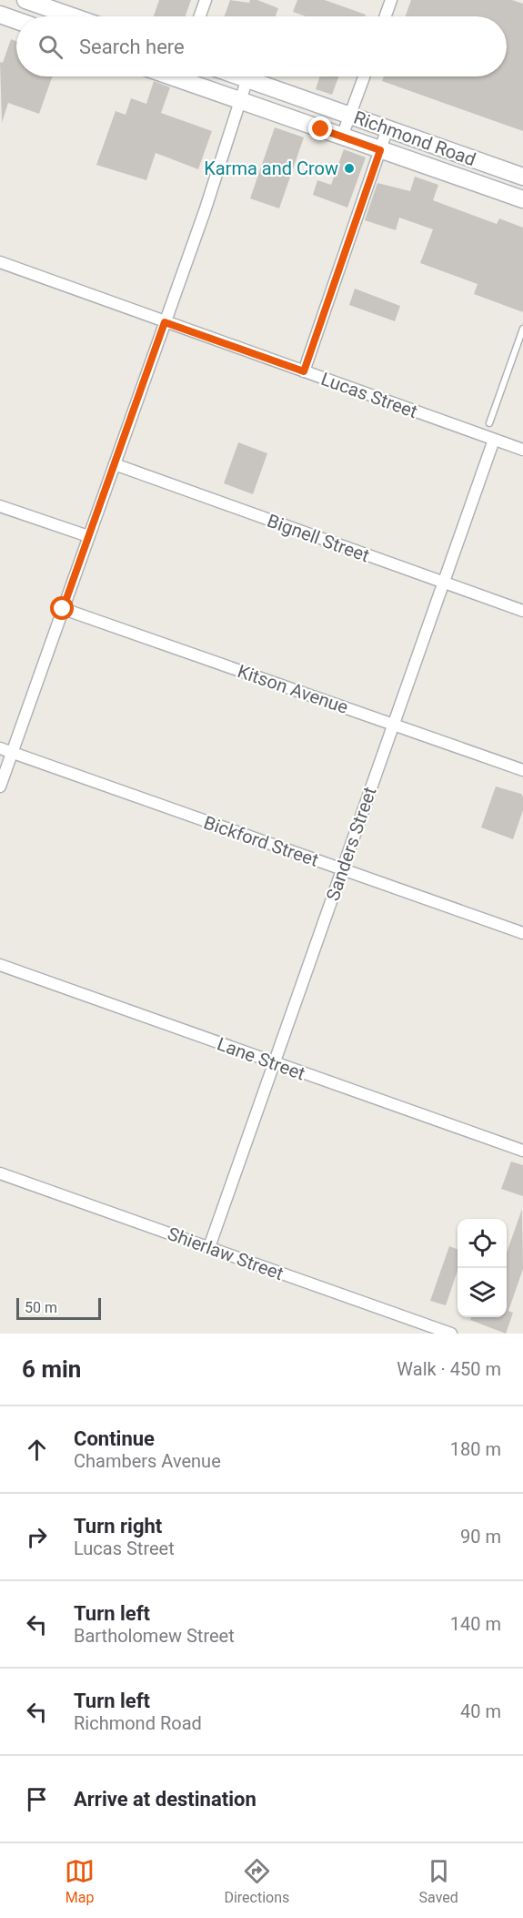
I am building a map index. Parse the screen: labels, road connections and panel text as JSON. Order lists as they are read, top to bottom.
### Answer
{
  "streets": {
    "main road": ["Richmond Road"],
    "street": [
      "Lucas Street",
      "Bignell Street",
      "Kitson Avenue",
      "Bickford Street",
      "Sanders Street",
      "Lane Street",
      "Shierlaw Street"
    ]
  },
  "crossings": [
    ["Lucas Street", "Sanders Street"],
    ["Bignell Street", "Sanders Street"],
    ["Kitson Avenue", "Sanders Street"],
    ["Bickford Street", "Sanders Street"],
    ["Sanders Street", "Lane Street"],
    ["Sanders Street", "Shierlaw Street"]
  ],
  "places": ["Karma and Crow"],
  "scale_bar": "50 m",
  "page": {
    "search": "Search here",
    "scale": "50 m",
    "heading": ["6 min", "Walk · 450 m"],
    "list": [
      ["Continue", "Chambers Avenue", "180 m"],
      ["Turn right", "Lucas Street", "90 m"],
      ["Turn left", "Bartholomew Street", "140 m"],
      ["Turn left", "Richmond Road", "40 m"],
      "Arrive at destination"
    ],
    "nav": ["Map", "Directions", "Saved"]
  }
}
